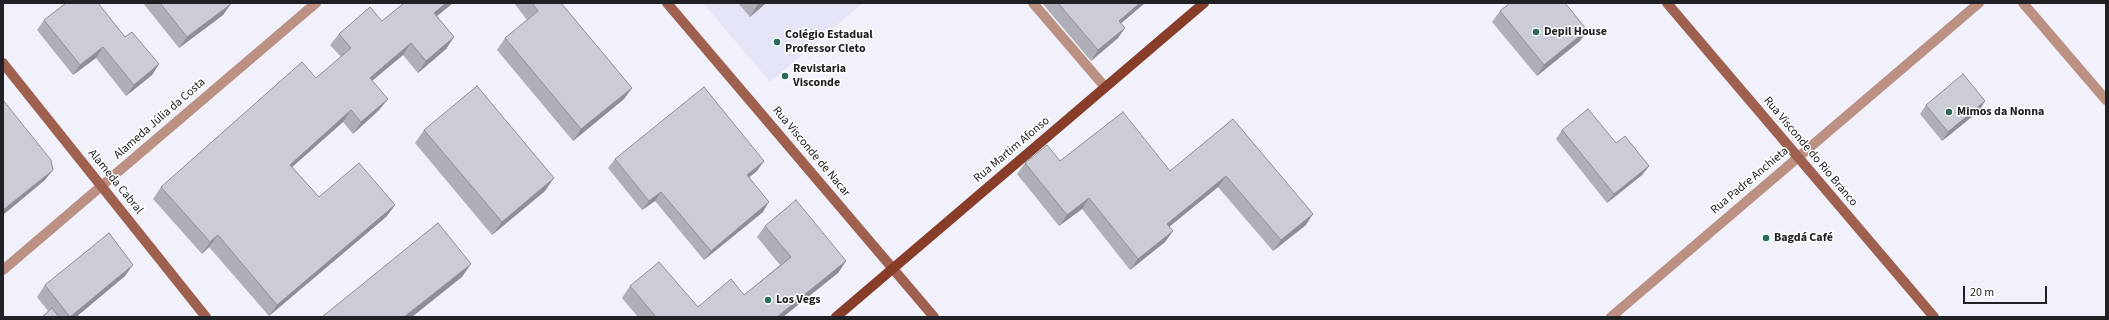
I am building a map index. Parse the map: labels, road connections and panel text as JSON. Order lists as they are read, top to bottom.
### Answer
{
  "streets": {
    "main road": ["Rua Martim Afonso"],
    "street": [
      "Alameda Júlia da Costa",
      "Rua Visconde de Nacar",
      "Rua Visconde do Rio Branco",
      "Rua Padre Anchieta",
      "Alameda Cabral"
    ]
  },
  "crossings": [
    ["Alameda Júlia da Costa", "Alameda Cabral"],
    ["Rua Martim Afonso", "Rua Visconde de Nacar"],
    ["Rua Visconde do Rio Branco", "Rua Padre Anchieta"]
  ],
  "places": [
    "Depil House",
    "Colégio Estadual Professor Cleto",
    "Revistaria Visconde",
    "Mimos da Nonna",
    "Bagdá Café",
    "Los Vegs"
  ],
  "scale_bar": "20 m"
}
